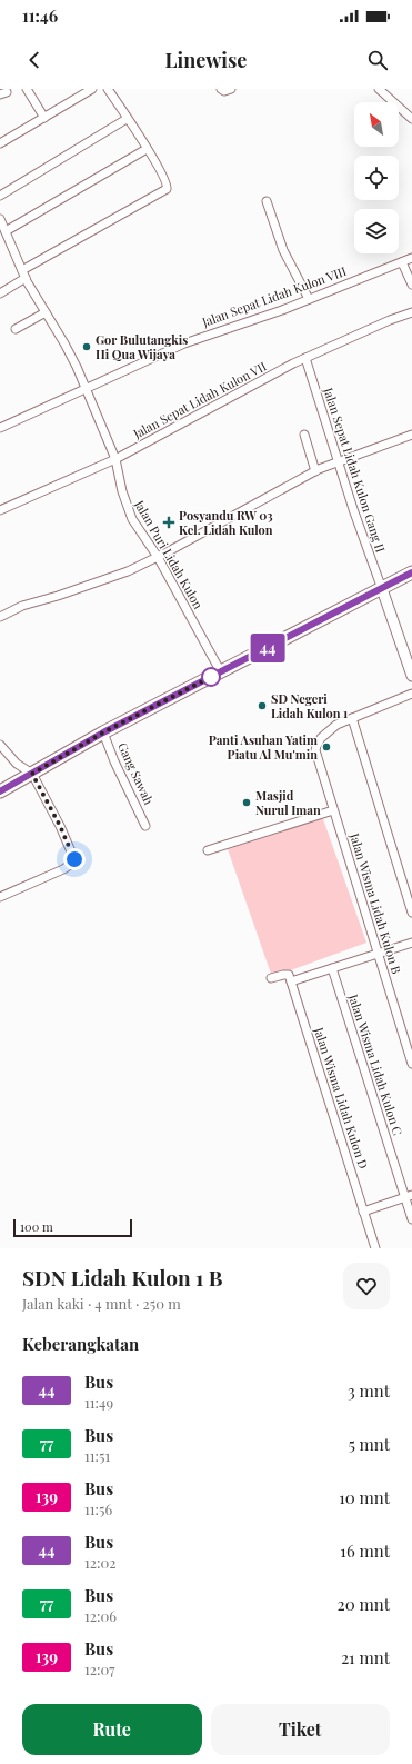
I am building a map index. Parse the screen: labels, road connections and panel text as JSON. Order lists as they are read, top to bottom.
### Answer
{
  "streets": {
    "street": [
      "Jalan Sepat Lidah Kulon VIII",
      "Jalan Sepat Lidah Kulon VII",
      "Jalan Sepat Lidah Kulon Gang II",
      "Jalan Puri Lidah Kulon",
      "Gang Sawah",
      "Jalan Wisma Lidah Kulon B",
      "Jalan Wisma Lidah Kulon C",
      "Jalan Wisma Lidah Kulon D"
    ]
  },
  "crossings": [
    ["Jalan Sepat Lidah Kulon VIII", "Jalan Puri Lidah Kulon"],
    ["Jalan Sepat Lidah Kulon VII", "Jalan Sepat Lidah Kulon Gang II"],
    ["Jalan Sepat Lidah Kulon VII", "Jalan Puri Lidah Kulon"]
  ],
  "places": {
    "other": [
      "Gor Bulutangkis Hi Qua Wijaya",
      "SD Negeri Lidah Kulon 1",
      "Panti Asuhan Yatim Piatu Al Mu'min",
      "Masjid Nurul Iman"
    ],
    "health": ["Posyandu RW 03 Kel. Lidah Kulon"]
  },
  "lines": ["bus line 44"],
  "scale_bar": "100 m",
  "north": "top left",
  "page": {
    "status": "11:46",
    "header": "Linewise",
    "on_map": "44",
    "scale": "100 m",
    "heading": [
      ["SDN Lidah Kulon 1 B", "Jalan kaki · 4 mnt · 250 m"],
      "Keberangkatan"
    ],
    "list": [
      {
        "mark": "44",
        "name": "Bus",
        "note": "11:49",
        "value": "3 mnt"
      },
      {
        "mark": "77",
        "name": "Bus",
        "note": "11:51",
        "value": "5 mnt"
      },
      {
        "mark": "139",
        "name": "Bus",
        "note": "11:56",
        "value": "10 mnt"
      },
      {
        "mark": "44",
        "name": "Bus",
        "note": "12:02",
        "value": "16 mnt"
      },
      {
        "mark": "77",
        "name": "Bus",
        "note": "12:06",
        "value": "20 mnt"
      },
      {
        "mark": "139",
        "name": "Bus",
        "note": "12:07",
        "value": "21 mnt"
      }
    ],
    "buttons": ["Rute", "Tiket"]
  }
}
